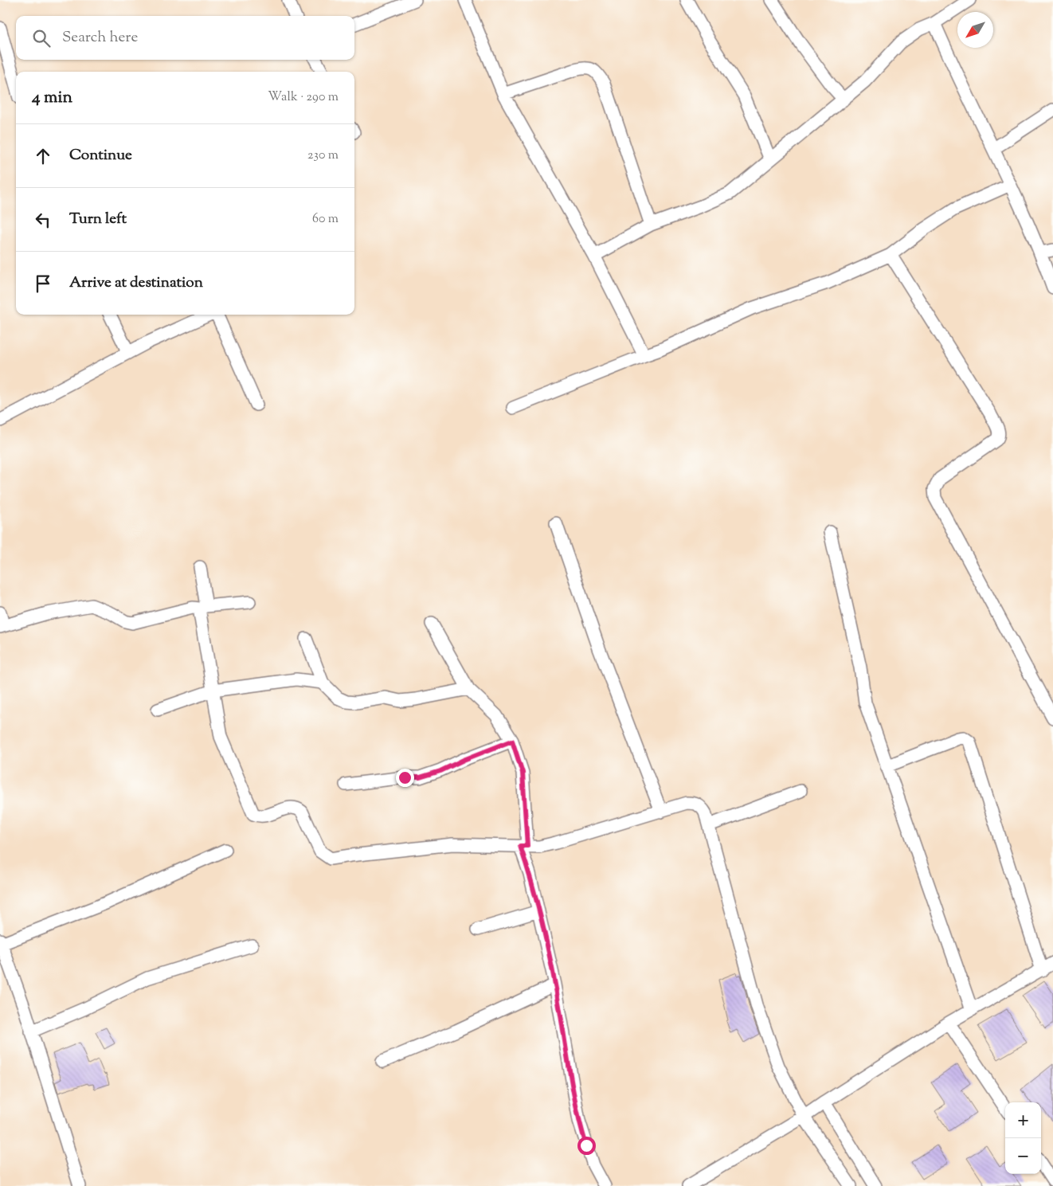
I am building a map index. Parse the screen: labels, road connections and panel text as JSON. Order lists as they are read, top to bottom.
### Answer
{
  "north": "bottom left",
  "page": {
    "search": "Search here",
    "heading": ["4 min", "Walk · 290 m"],
    "list": [
      ["Continue", "230 m"],
      ["Turn left", "60 m"],
      "Arrive at destination"
    ],
    "map_buttons": ["+", "−"]
  }
}
